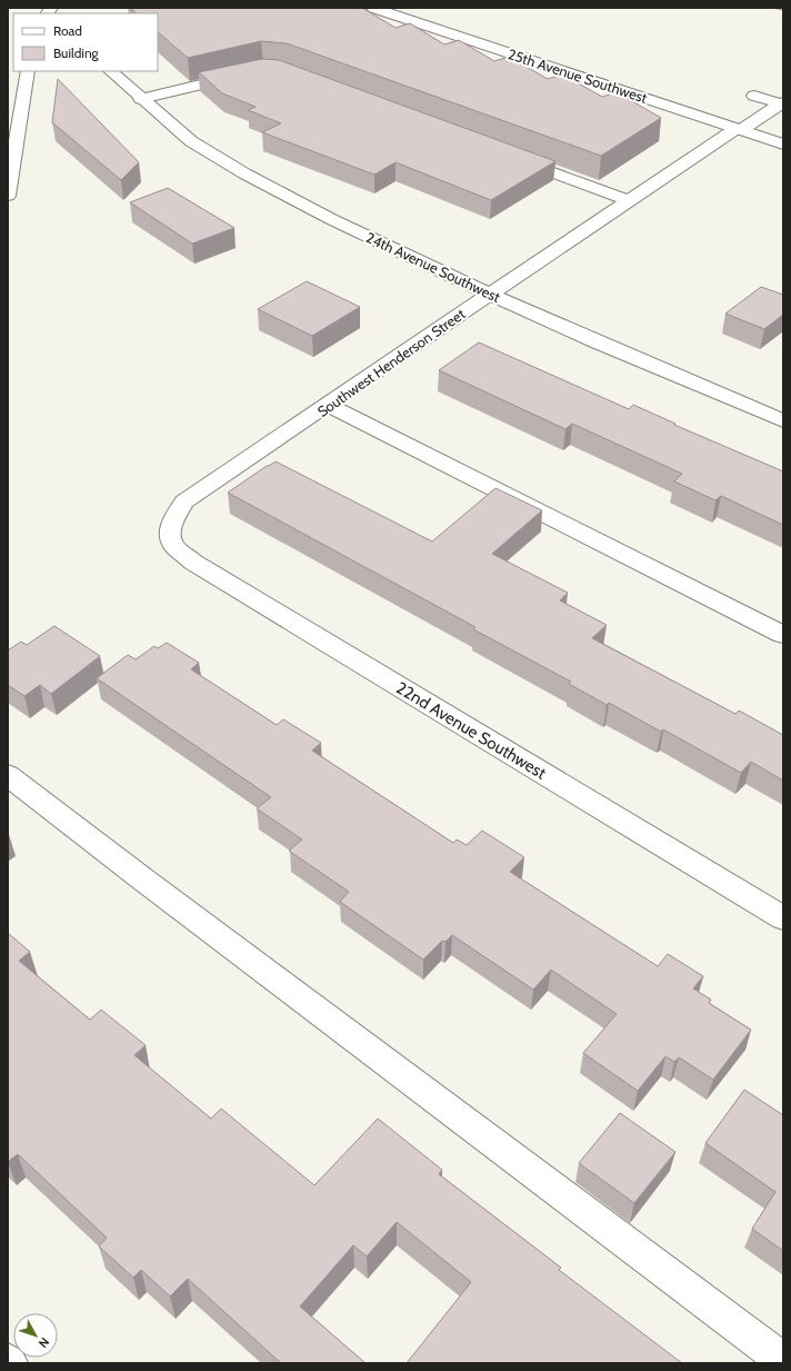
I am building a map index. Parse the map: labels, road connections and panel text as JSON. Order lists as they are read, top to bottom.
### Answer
{
  "streets": {
    "street": [
      "25th Avenue Southwest",
      "24th Avenue Southwest",
      "Southwest Henderson Street",
      "22nd Avenue Southwest"
    ]
  },
  "crossings": [
    ["25th Avenue Southwest", "Southwest Henderson Street"],
    ["24th Avenue Southwest", "Southwest Henderson Street"],
    ["Southwest Henderson Street", "22nd Avenue Southwest"]
  ],
  "legend": ["Road", "Building"],
  "north": "bottom right"
}
